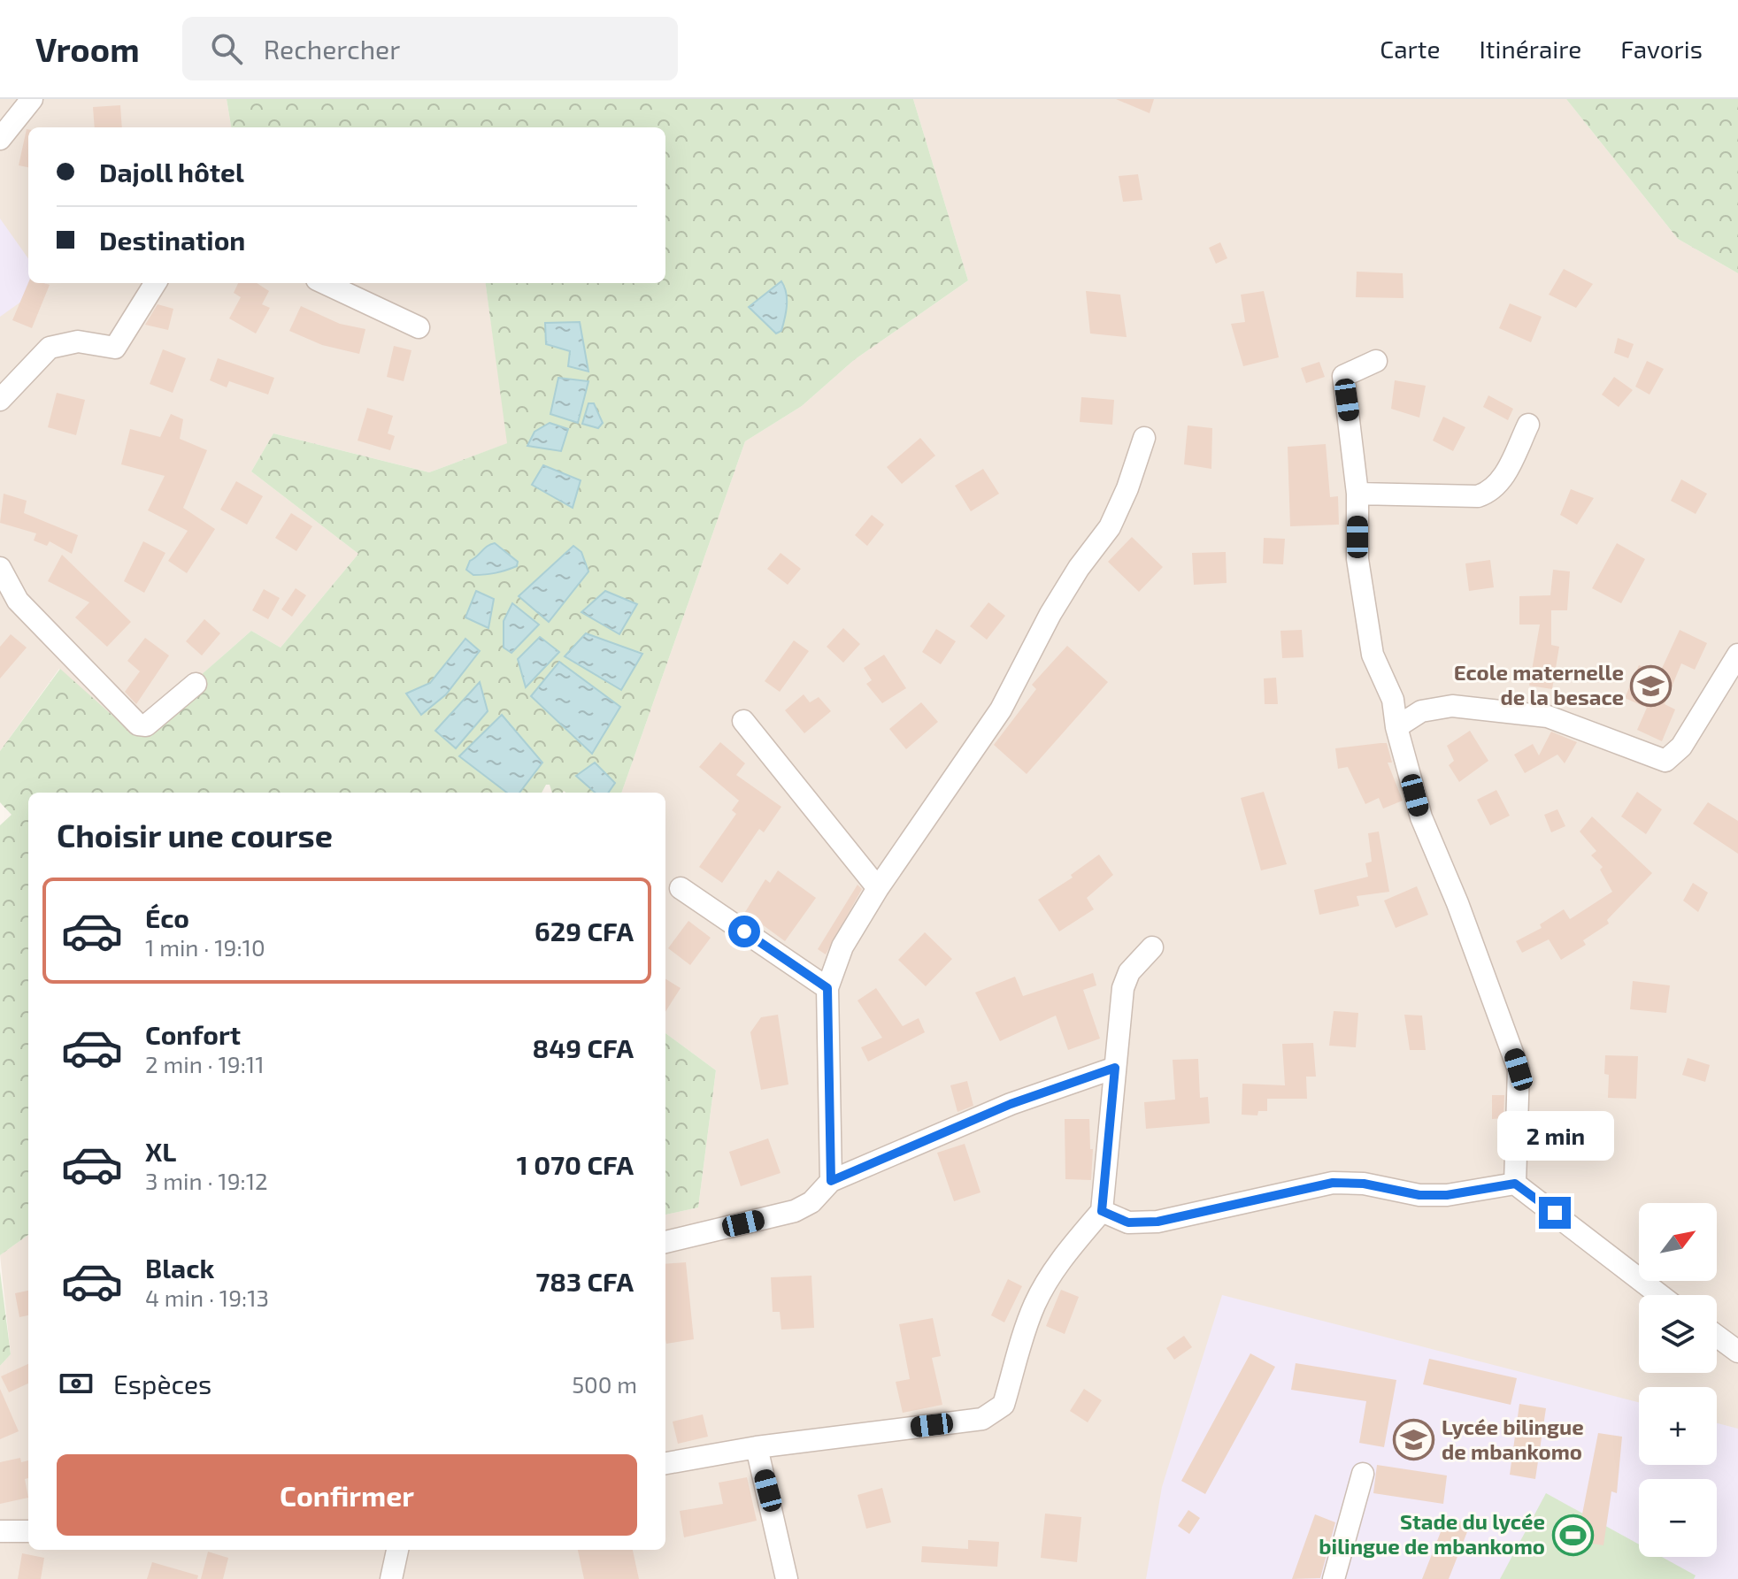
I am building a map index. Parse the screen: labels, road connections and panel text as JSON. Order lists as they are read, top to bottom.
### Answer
{
  "places": {
    "school or university": ["Ecole maternelle de la besace", "Lycée bilingue de mbankomo"],
    "sports": ["Stade du lycée bilingue de mbankomo"]
  },
  "north": "top right",
  "page": {
    "header": "Vroom",
    "search": "Rechercher",
    "nav": ["Carte", "Itinéraire", "Favoris"],
    "banner": ["Dajoll hôtel", "Destination"],
    "heading": "Choisir une course",
    "list": [
      {
        "name": "Éco",
        "note": "1 min · 19:10",
        "value": "629 CFA"
      },
      {
        "name": "Confort",
        "note": "2 min · 19:11",
        "value": "849 CFA"
      },
      {
        "name": "XL",
        "note": "3 min · 19:12",
        "value": "1 070 CFA"
      },
      {
        "name": "Black",
        "note": "4 min · 19:13",
        "value": "783 CFA"
      }
    ],
    "bubble": "2 min",
    "map_buttons": ["+", "−"],
    "pay": ["Espèces", "500 m"],
    "buttons": "Confirmer"
  }
}
